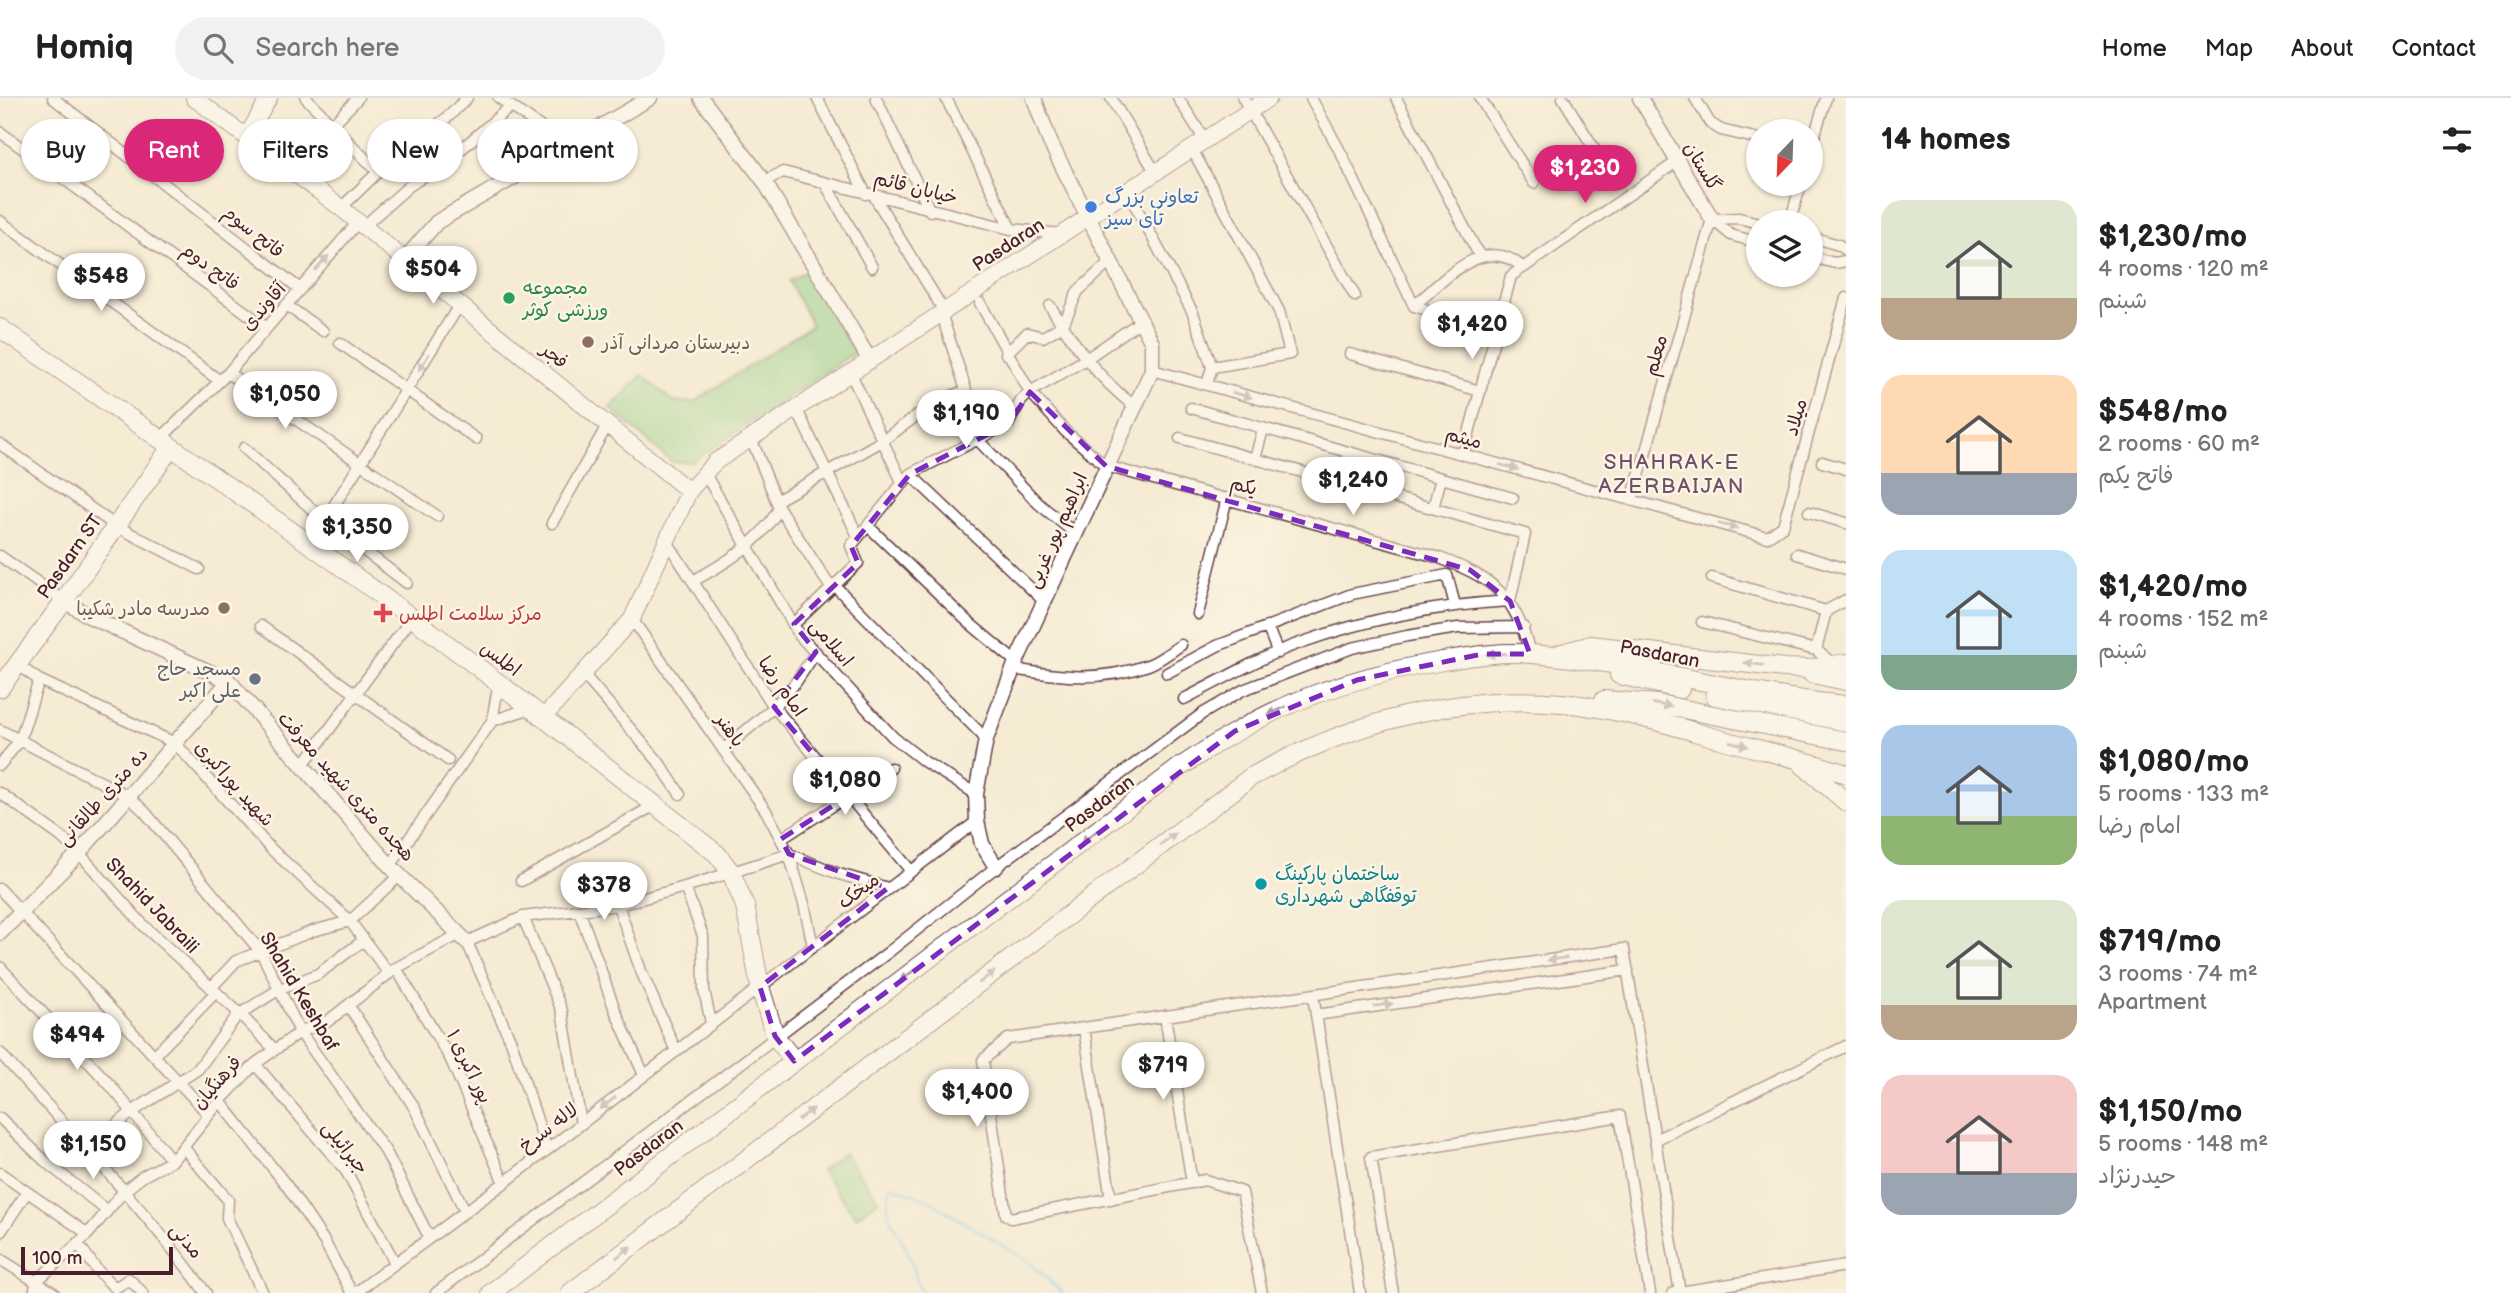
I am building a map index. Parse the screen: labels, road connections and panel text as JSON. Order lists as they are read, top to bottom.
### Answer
{
  "streets": {
    "main road": [
      "Pasdaran",
      "فجر",
      "Pasdarn ST",
      "اطلس"
    ],
    "street": [
      "گلستان",
      "خیابان قائم",
      "فاتح سوم",
      "فاتح دوم",
      "آقاوندی",
      "معلم",
      "میلاد",
      "میثم",
      "یکم",
      "ابراهیم پور غربی",
      "اسلامی",
      "امام رضا",
      "باهنر",
      "شهید پوراکبری",
      "هجده متری شهید معرفت",
      "ده متری طالقانی",
      "میخک",
      "Shahid Jabraili",
      "Shahid Keshbaf",
      "پور اکبری ۱",
      "فرهنگیان",
      "لاله سرخ",
      "جبرائیلی",
      "مدنی"
    ]
  },
  "crossings": [
    ["گلستان", "معلم"],
    ["خیابان قائم", "Pasdaran"],
    ["فاتح سوم", "آقاوندی"],
    ["Pasdaran", "فجر"],
    ["Pasdaran", "یکم"],
    ["Pasdaran", "اسلامی"],
    ["Pasdaran", "اطلس"],
    ["Pasdaran", "امام رضا"],
    ["Pasdaran", "باهنر"],
    ["فاتح دوم", "آقاوندی"],
    ["آقاوندی", "فجر"],
    ["آقاوندی", "Pasdarn ST"],
    ["آقاوندی", "اطلس"],
    ["معلم", "میثم"],
    ["میلاد", "میثم"],
    ["میثم", "ابراهیم پور غربی"],
    ["یکم", "ابراهیم پور غربی"],
    ["ابراهیم پور غربی", "اسلامی"],
    ["ابراهیم پور غربی", "میخک"],
    ["Pasdarn ST", "اطلس"],
    ["Pasdarn ST", "شهید پوراکبری"],
    ["Pasdarn ST", "هجده متری شهید معرفت"],
    ["اطلس", "میخک"],
    ["اطلس", "فرهنگیان"],
    ["اطلس", "لاله سرخ"],
    ["امام رضا", "میخک"],
    ["باهنر", "میخک"],
    ["باهنر", "فرهنگیان"],
    ["شهید پوراکبری", "ده متری طالقانی"],
    ["شهید پوراکبری", "پور اکبری ۱"],
    ["شهید پوراکبری", "فرهنگیان"],
    ["هجده متری شهید معرفت", "ده متری طالقانی"],
    ["هجده متری شهید معرفت", "فرهنگیان"],
    ["هجده متری شهید معرفت", "لاله سرخ"],
    ["ده متری طالقانی", "Shahid Jabraili"],
    ["ده متری طالقانی", "Shahid Keshbaf"],
    ["میخک", "لاله سرخ"],
    ["Shahid Jabraili", "فرهنگیان"],
    ["Shahid Keshbaf", "فرهنگیان"],
    ["Shahid Keshbaf", "لاله سرخ"],
    ["پور اکبری ۱", "فرهنگیان"],
    ["پور اکبری ۱", "لاله سرخ"],
    ["فرهنگیان", "جبرائیلی"],
    ["فرهنگیان", "مدنی"],
    ["لاله سرخ", "جبرائیلی"]
  ],
  "districts": ["SHAHRAK-E AZERBAIJAN"],
  "places": {
    "other": [
      "تعاونی بزرگ تای سیز",
      "مجموعه ورزشی کوثر",
      "دبیرستان مردانی آذر",
      "مدرسه مادر شکیبا",
      "مسجد حاج علی اکبر",
      "ساختمان پارکینگ توقفگاهی شهرداری"
    ],
    "health": ["مرکز سلامت اطلس"]
  },
  "scale_bar": "100 m",
  "north": "bottom left",
  "page": {
    "header": "Homiq",
    "search": "Search here",
    "nav": [
      "Home",
      "Map",
      "About",
      "Contact"
    ],
    "heading": "14 homes",
    "chip": [
      "Buy",
      "Rent",
      "Filters",
      "New",
      "Apartment"
    ],
    "price": [
      "$1,230",
      "$504",
      "$548",
      "$1,420",
      "$1,050",
      "$1,190",
      "$1,240",
      "$1,350",
      "$1,080",
      "$378",
      "$494",
      "$719",
      "$1,400",
      "$1,150"
    ],
    "list": [
      {
        "name": "$1,230/mo",
        "note": "4 rooms · 120 m² · شبنم"
      },
      {
        "name": "$548/mo",
        "note": "2 rooms · 60 m² · فاتح یکم"
      },
      {
        "name": "$1,420/mo",
        "note": "4 rooms · 152 m² · شبنم"
      },
      {
        "name": "$1,080/mo",
        "note": "5 rooms · 133 m² · امام رضا"
      },
      {
        "name": "$719/mo",
        "note": "3 rooms · 74 m² · Apartment"
      },
      {
        "name": "$1,150/mo",
        "note": "5 rooms · 148 m² · حیدرنژاد"
      }
    ],
    "scale": "100 m"
  }
}
